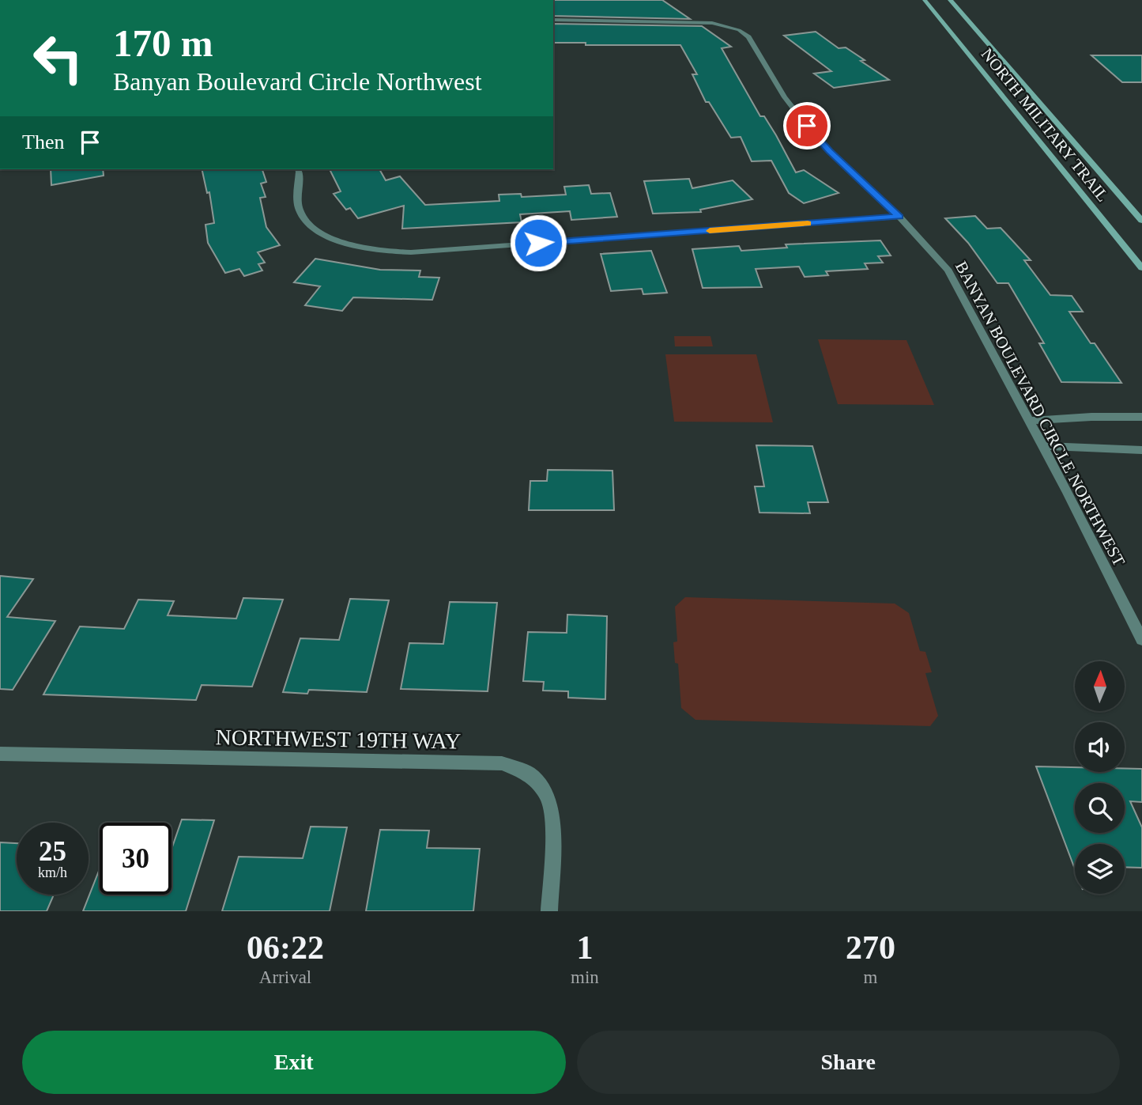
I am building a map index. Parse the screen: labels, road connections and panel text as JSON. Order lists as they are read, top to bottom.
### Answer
{
  "streets": {
    "main road": ["NORTH MILITARY TRAIL"],
    "street": ["BANYAN BOULEVARD CIRCLE NORTHWEST", "NORTHWEST 19TH WAY"]
  },
  "north": "top",
  "page": {
    "turn": ["170 m", "Banyan Boulevard Circle Northwest"],
    "then": "Then",
    "speed": "25 km/h",
    "limit": "30",
    "eta": [
      "06:22",
      "Arrival",
      "1",
      "min",
      "270",
      "m"
    ],
    "buttons": ["Exit", "Share"]
  }
}
